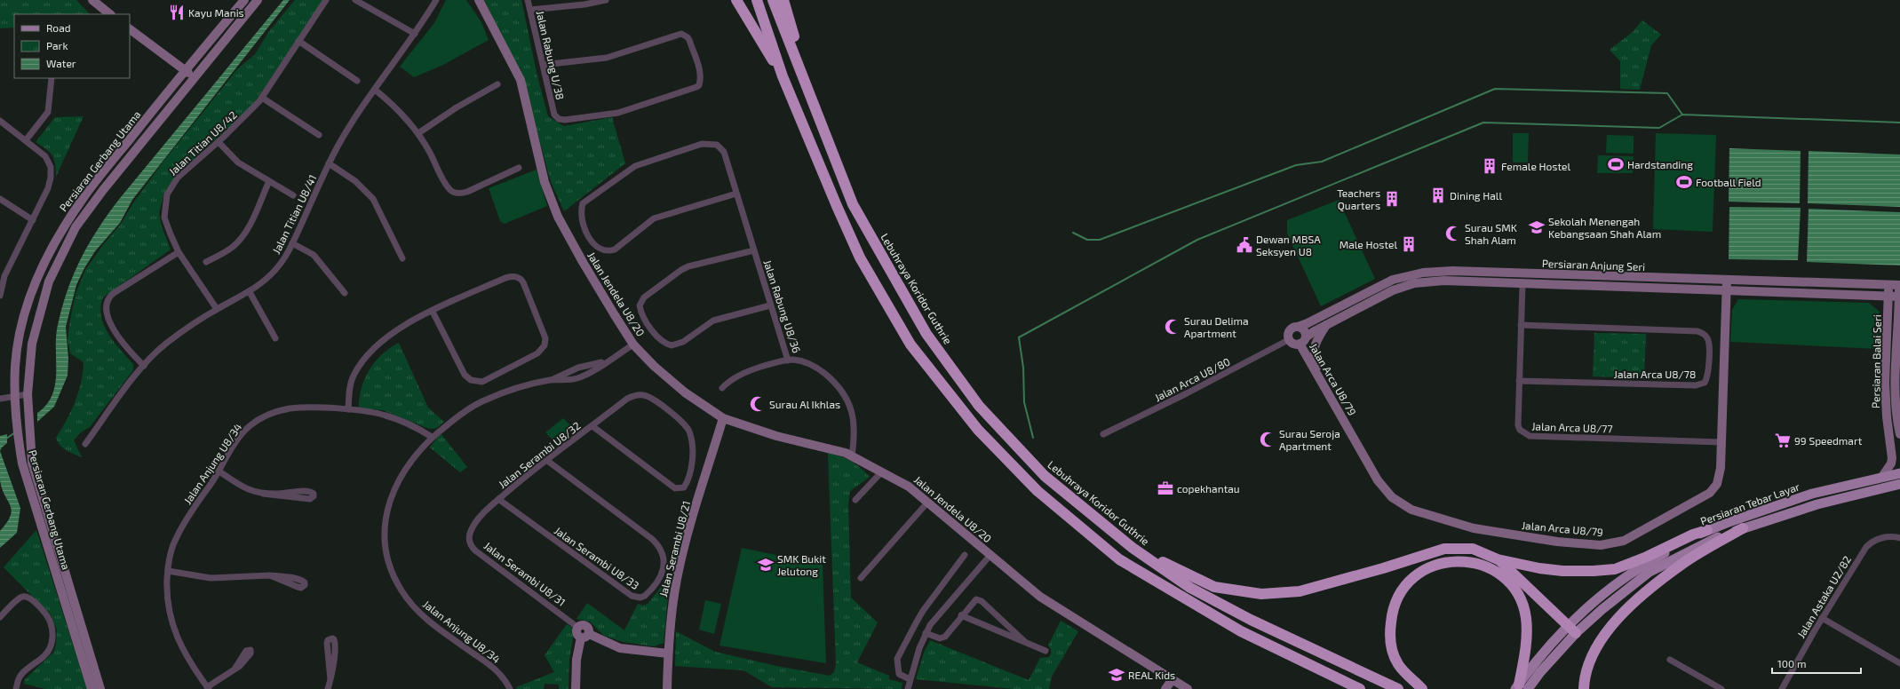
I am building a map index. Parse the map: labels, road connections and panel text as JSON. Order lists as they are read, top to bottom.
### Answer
{
  "streets": {
    "highway": ["Lebuhraya Koridor Guthrie"],
    "main road": ["Persiaran Tebar Layar"],
    "street": [
      "Jalan Rabung U/38",
      "Jalan Titian U8/42",
      "Persiaran Gerbang Utama",
      "Jalan Titian U8/41",
      "Persiaran Anjung Seri",
      "Jalan Jendela U8/20",
      "Jalan Rabung U8/36",
      "Persiaran Balai Seri",
      "Jalan Arca U8/78",
      "Jalan Arca U8/80",
      "Jalan Arca U8/79",
      "Jalan Arca U8/77",
      "Jalan Serambi U8/32",
      "Jalan Anjung U8/34",
      "Jalan Serambi U8/21",
      "Jalan Serambi U8/33",
      "Jalan Serambi U8/31",
      "Jalan Astaka U2/82"
    ]
  },
  "crossings": [
    ["Jalan Titian U8/42", "Jalan Titian U8/41"],
    ["Persiaran Anjung Seri", "Persiaran Balai Seri"],
    ["Persiaran Anjung Seri", "Jalan Arca U8/80"],
    ["Persiaran Anjung Seri", "Jalan Arca U8/79"],
    ["Persiaran Anjung Seri", "Jalan Arca U8/77"],
    ["Jalan Jendela U8/20", "Jalan Rabung U8/36"],
    ["Jalan Jendela U8/20", "Jalan Anjung U8/34"],
    ["Jalan Jendela U8/20", "Jalan Serambi U8/21"],
    ["Persiaran Balai Seri", "Persiaran Tebar Layar"],
    ["Jalan Arca U8/78", "Jalan Arca U8/77"],
    ["Jalan Arca U8/80", "Jalan Arca U8/79"],
    ["Jalan Arca U8/79", "Jalan Arca U8/77"],
    ["Jalan Serambi U8/32", "Jalan Serambi U8/33"],
    ["Jalan Serambi U8/32", "Jalan Serambi U8/31"],
    ["Jalan Serambi U8/33", "Jalan Serambi U8/31"]
  ],
  "places": {
    "restaurant": ["Kayu Manis"],
    "sports": ["Hardstanding", "Football Field"],
    "building": [
      "Female Hostel",
      "Dining Hall",
      "Teachers Quarters",
      "Male Hostel"
    ],
    "school or university": ["Sekolah Menengah Kebangsaan Shah Alam", "SMK Bukit Jelutong", "REAL Kids"],
    "mosque": [
      "Surau SMK Shah Alam",
      "Surau Delima Apartment",
      "Surau Al Ikhlas",
      "Surau Seroja Apartment"
    ],
    "public building": ["Dewan MBSA Seksyen U8"],
    "supermarket": ["99 Speedmart"],
    "office": ["copekhantau"]
  },
  "legend": ["Road", "Park", "Water"],
  "scale_bar": "100 m"
}
